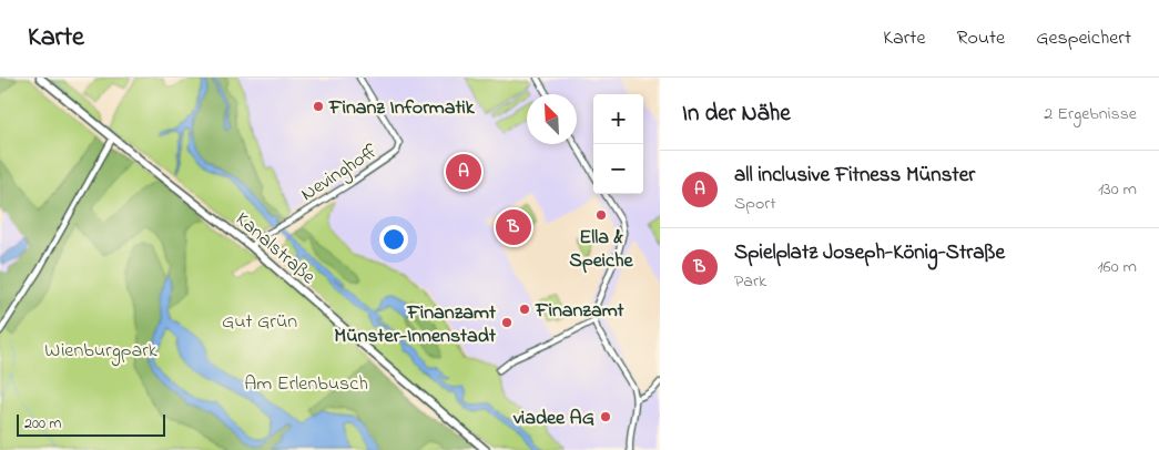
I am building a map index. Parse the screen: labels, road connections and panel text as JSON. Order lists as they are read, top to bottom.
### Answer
{
  "streets": {
    "main road": ["Kanalstraße"],
    "street": ["Nevinghoff"]
  },
  "crossings": [
    ["Nevinghoff", "Kanalstraße"]
  ],
  "parks": ["Gut Grün", "Wienburgpark", "Am Erlenbusch"],
  "places": [
    "Finanz Informatik",
    "Ella & Speiche",
    "Finanzamt",
    "Finanzamt Münster-Innenstadt",
    "viadee AG"
  ],
  "scale_bar": "200 m",
  "north": "top left",
  "page": {
    "header": "Karte",
    "nav": ["Karte", "Route", "Gespeichert"],
    "heading": ["In der Nähe", "2 Ergebnisse"],
    "map_buttons": ["+", "−"],
    "list": [
      {
        "mark": "A",
        "name": "all inclusive Fitness Münster",
        "note": "Sport",
        "value": "130 m"
      },
      {
        "mark": "B",
        "name": "Spielplatz Joseph-König-Straße",
        "note": "Park",
        "value": "160 m"
      }
    ],
    "pins": ["A", "B"],
    "scale": "200 m"
  }
}
